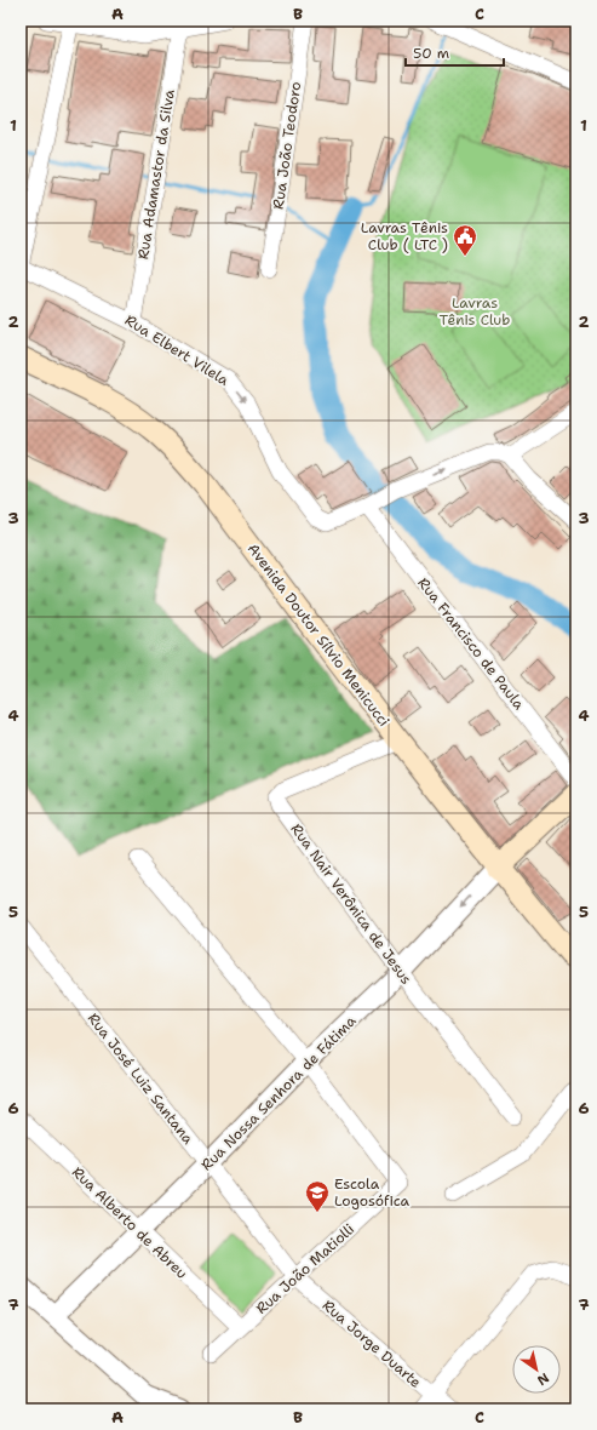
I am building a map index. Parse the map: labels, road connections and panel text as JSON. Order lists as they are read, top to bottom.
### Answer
{
  "streets": {
    "main road": ["Avenida Doutor Sílvio Menicucci"],
    "street": [
      "Rua João Teodoro",
      "Rua Adamastor da Silva",
      "Rua Elbert Vilela",
      "Rua Francisco de Paula",
      "Rua Nair Verônica de Jesus",
      "Rua José Luiz Santana",
      "Rua Nossa Senhora de Fátima",
      "Rua Alberto de Abreu",
      "Rua João Matiolli",
      "Rua Jorge Duarte"
    ]
  },
  "crossings": [
    ["Rua Adamastor da Silva", "Rua Elbert Vilela"],
    ["Rua Elbert Vilela", "Rua Francisco de Paula"],
    ["Avenida Doutor Sílvio Menicucci", "Rua Nair Verônica de Jesus"],
    ["Avenida Doutor Sílvio Menicucci", "Rua Nossa Senhora de Fátima"],
    ["Rua Nair Verônica de Jesus", "Rua Nossa Senhora de Fátima"],
    ["Rua José Luiz Santana", "Rua Nossa Senhora de Fátima"],
    ["Rua José Luiz Santana", "Rua João Matiolli"],
    ["Rua José Luiz Santana", "Rua Jorge Duarte"],
    ["Rua Nossa Senhora de Fátima", "Rua Alberto de Abreu"],
    ["Rua Nossa Senhora de Fátima", "Rua João Matiolli"],
    ["Rua Alberto de Abreu", "Rua João Matiolli"],
    ["Rua João Matiolli", "Rua Jorge Duarte"]
  ],
  "one_way": ["Rua Elbert Vilela"],
  "parks": ["Lavras Tênis Club"],
  "places": {
    "public building": ["Lavras Tênis Club ( LTC )"],
    "school or university": ["Escola Logosófica"]
  },
  "scale_bar": "50 m",
  "north": "bottom right",
  "grid": {
    "columns": ["A", "B", "C"],
    "rows": [
      "1",
      "2",
      "3",
      "4",
      "5",
      "6",
      "7"
    ]
  }
}
